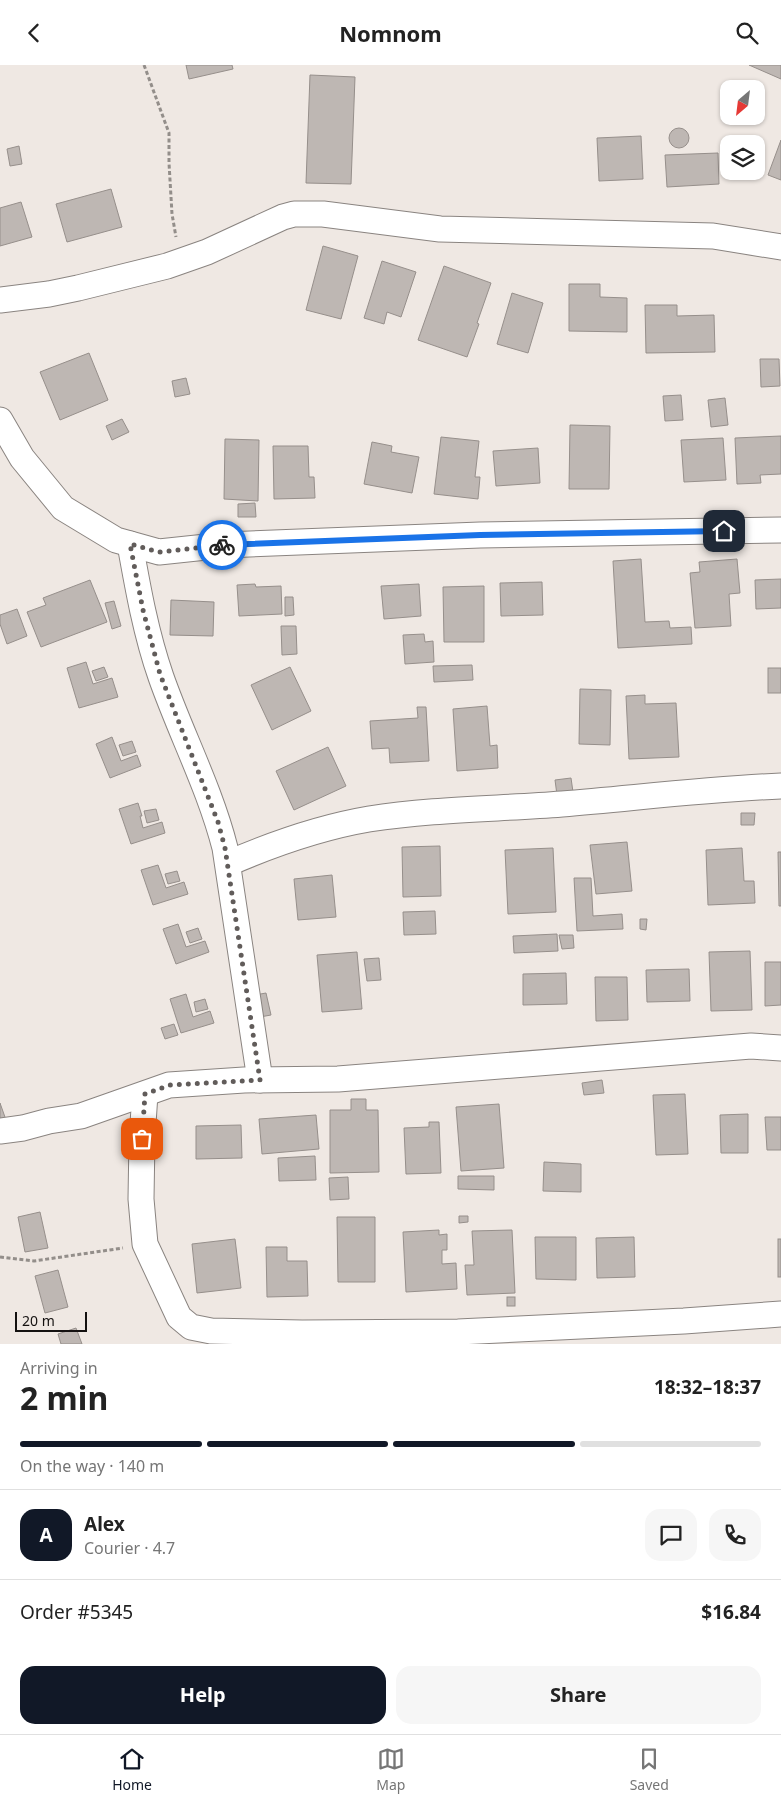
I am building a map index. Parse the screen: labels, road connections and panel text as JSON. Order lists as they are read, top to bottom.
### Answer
{
  "scale_bar": "20 m",
  "north": "bottom left",
  "page": {
    "header": "Nomnom",
    "scale": "20 m",
    "heading": ["2 min", "Arriving in", "18:32–18:37"],
    "panel": [
      "Alex",
      "Courier · 4.7",
      "Order #5345",
      "$16.84"
    ],
    "bar": "On the way · 140 m",
    "round": "A",
    "buttons": ["Help", "Share"],
    "tabs": ["Home", "Map", "Saved"]
  }
}
